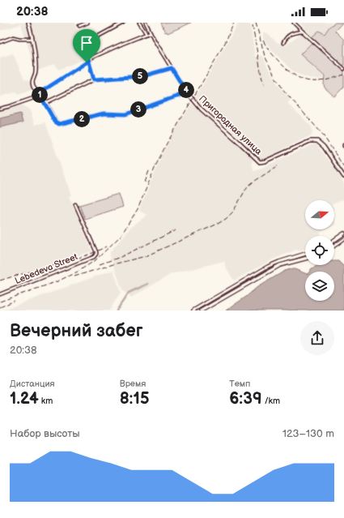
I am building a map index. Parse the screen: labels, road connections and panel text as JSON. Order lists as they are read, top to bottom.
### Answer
{
  "streets": {
    "street": ["Пригородная улица", "Lebedeva Street"]
  },
  "north": "right",
  "page": {
    "status": "20:38",
    "pins": [
      "5",
      "4",
      "1",
      "3",
      "2"
    ],
    "heading": ["Вечерний забег", "20:38"],
    "stats": [
      ["Дистанция", "1.24 km"],
      ["Время", "8:15"],
      ["Темп", "6:39 /km"]
    ],
    "chart": ["Набор высоты", "123–130 m"]
  }
}
